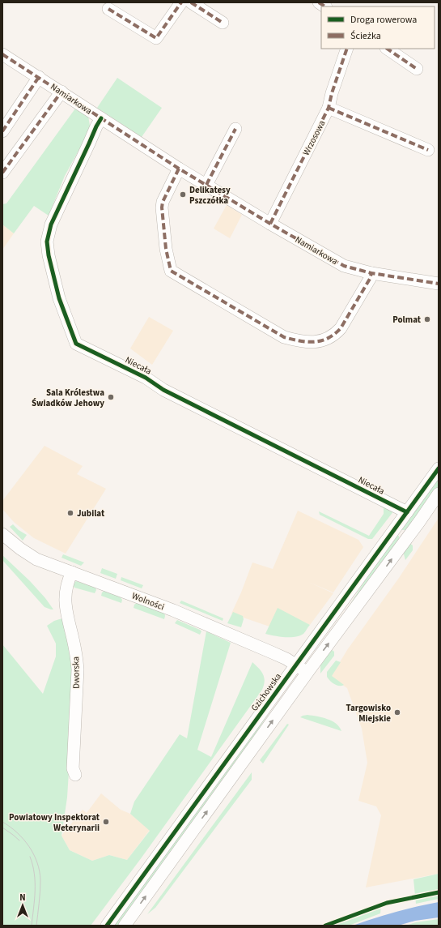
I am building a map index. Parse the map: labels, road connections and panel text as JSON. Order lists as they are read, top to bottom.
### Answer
{
  "streets": {
    "street": [
      "Namiarkowa",
      "Wrzosowa",
      "Niecała",
      "Wolności",
      "Dworska",
      "Gzichowska"
    ]
  },
  "crossings": [
    ["Namiarkowa", "Wrzosowa"],
    ["Namiarkowa", "Niecała"],
    ["Niecała", "Gzichowska"],
    ["Wolności", "Dworska"],
    ["Wolności", "Gzichowska"]
  ],
  "places": [
    "Delikatesy Pszczółka",
    "Polmat",
    "Sala Królestwa Świadków Jehowy",
    "Jubilat",
    "Targowisko Miejskie",
    "Powiatowy Inspektorat Weterynarii"
  ],
  "legend": ["Droga rowerowa", "Ścieżka"],
  "north": "top"
}
